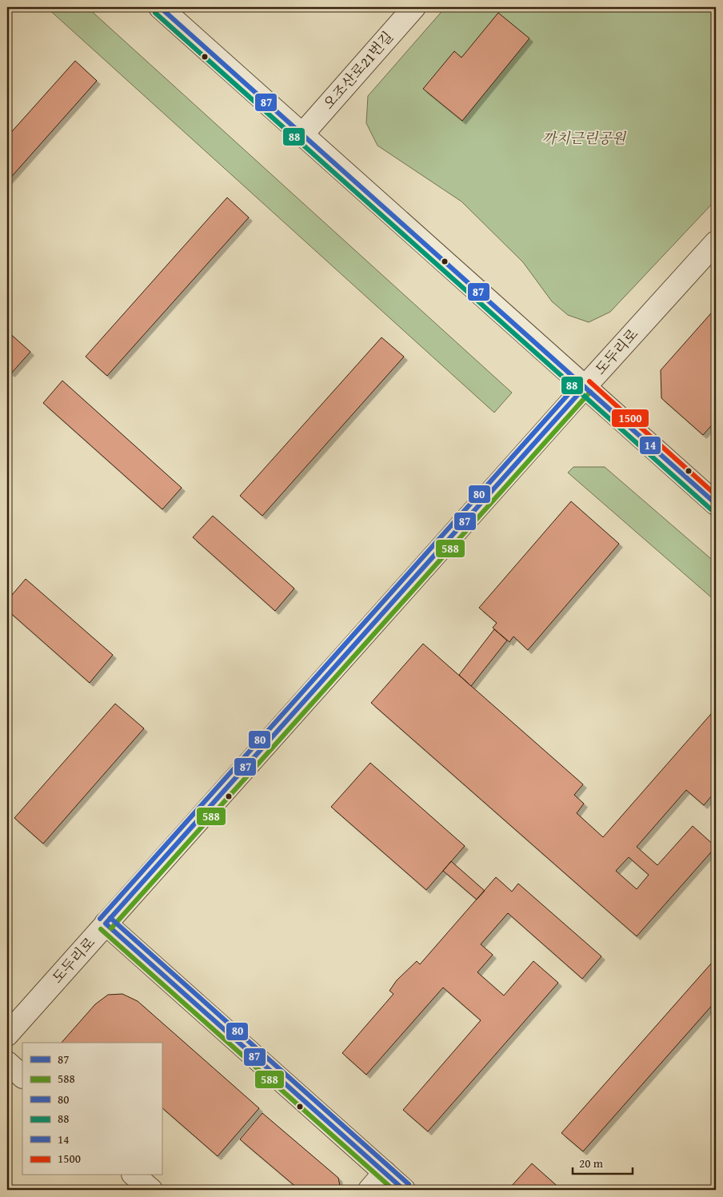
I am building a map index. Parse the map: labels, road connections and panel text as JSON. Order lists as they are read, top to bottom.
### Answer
{
  "streets": {
    "street": ["오조산로21번길", "도두리로"]
  },
  "parks": ["까치근린공원"],
  "lines": [
    "transit line 87",
    "transit line 88",
    "transit line 1500",
    "transit line 80",
    "transit line 14",
    "transit line 588"
  ],
  "legend": [
    "87",
    "588",
    "80",
    "88",
    "14",
    "1500"
  ],
  "scale_bar": "20 m"
}
